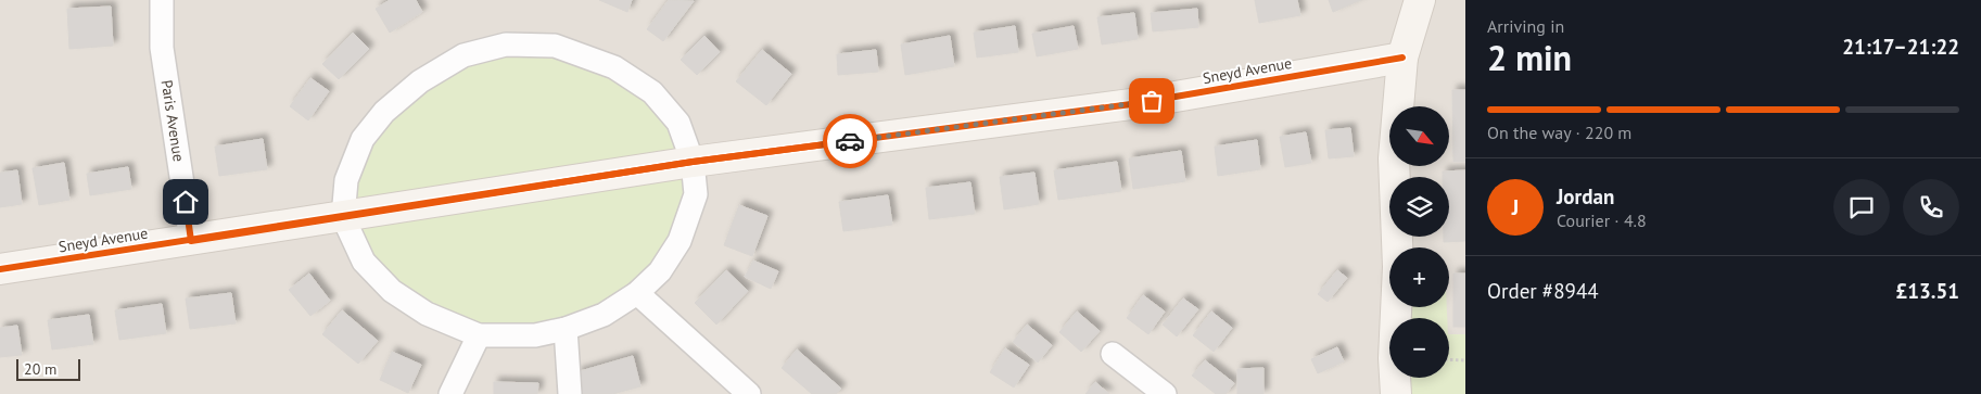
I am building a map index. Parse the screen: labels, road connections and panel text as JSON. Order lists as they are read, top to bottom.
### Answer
{
  "streets": {
    "street": ["Sneyd Avenue", "Paris Avenue"]
  },
  "crossings": [
    ["Sneyd Avenue", "Paris Avenue"]
  ],
  "scale_bar": "20 m",
  "north": "bottom right",
  "page": {
    "heading": ["2 min", "Arriving in", "21:17–21:22"],
    "panel": [
      "Jordan",
      "Courier · 4.8",
      "Order #8944",
      "£13.51"
    ],
    "bar": "On the way · 220 m",
    "map_buttons": ["+", "−"],
    "round": "J",
    "scale": "20 m"
  }
}
